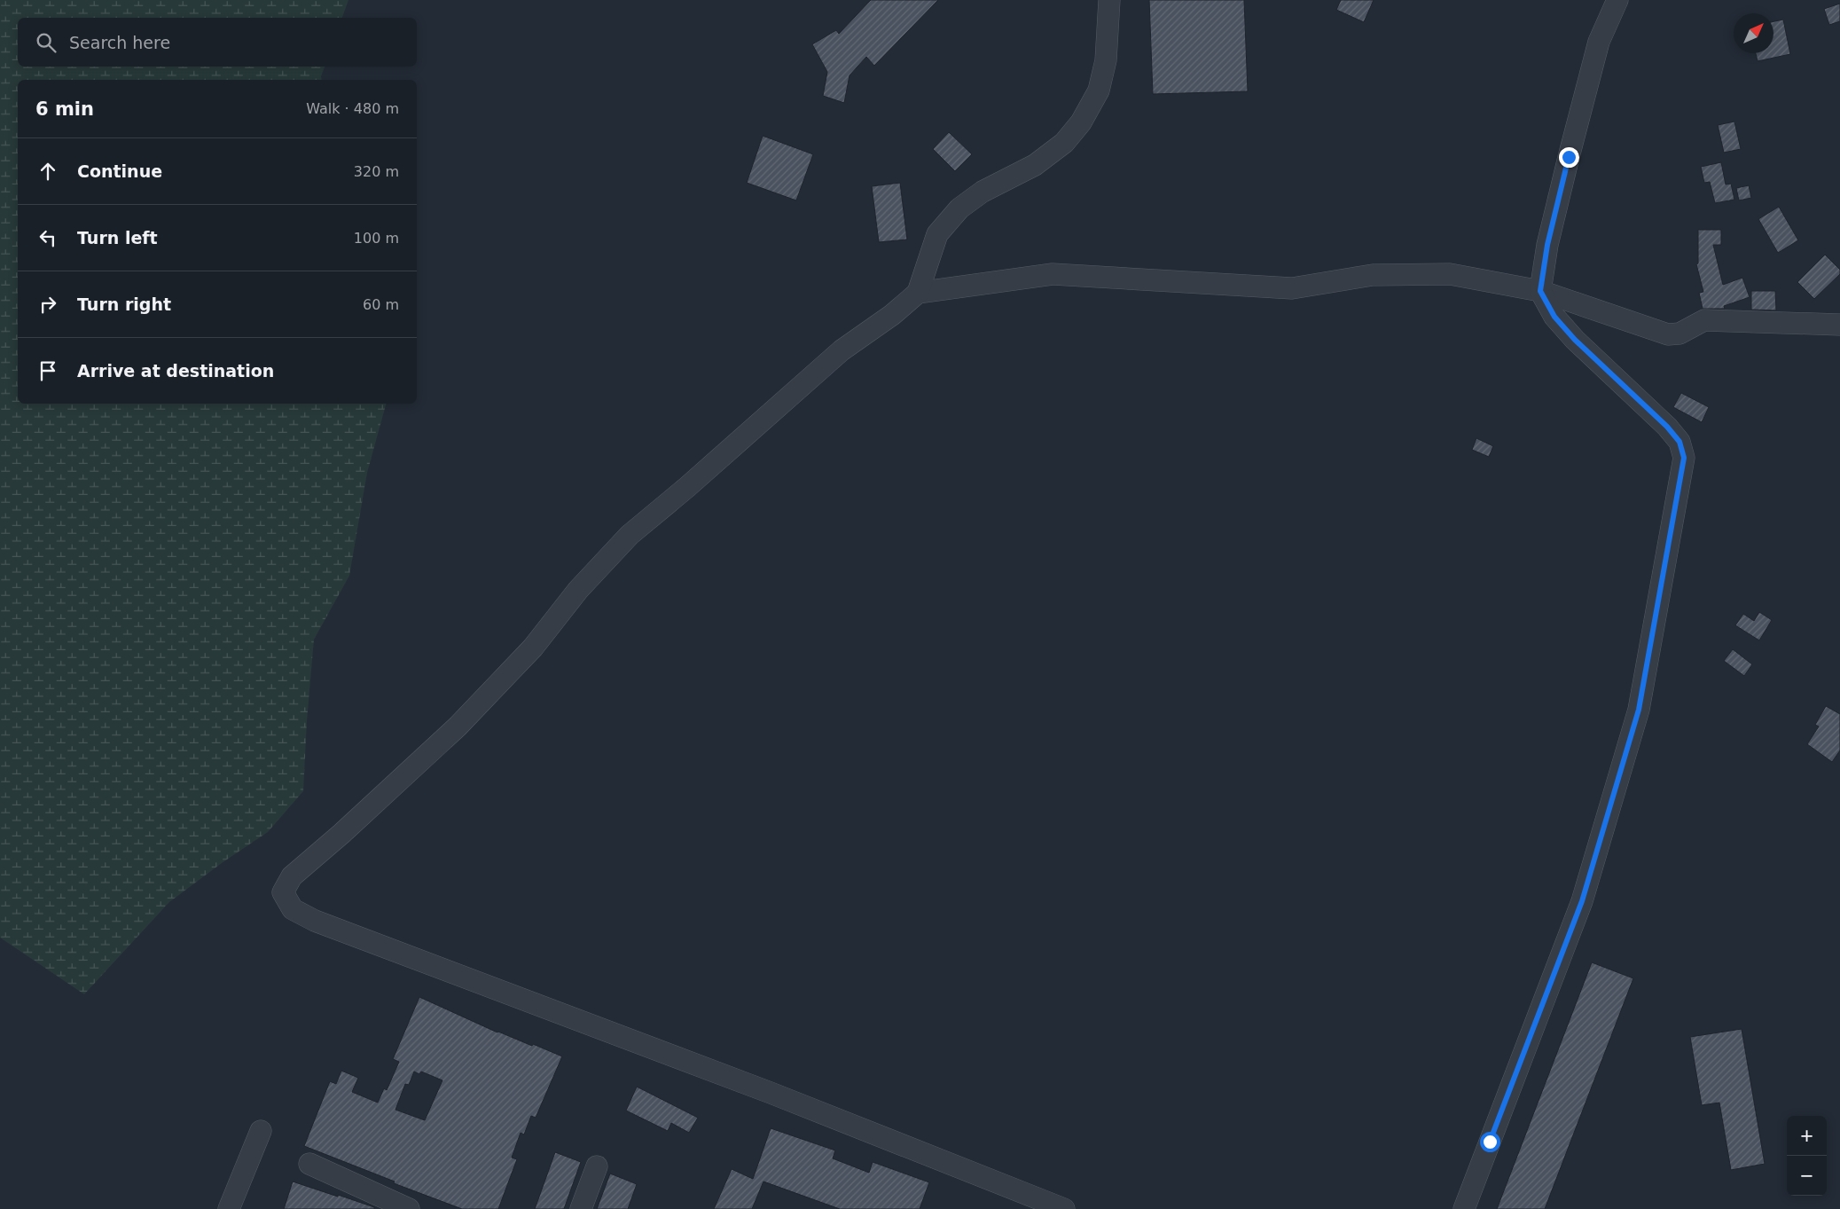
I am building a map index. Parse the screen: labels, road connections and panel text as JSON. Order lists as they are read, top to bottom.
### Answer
{
  "north": "top right",
  "page": {
    "search": "Search here",
    "heading": ["6 min", "Walk · 480 m"],
    "list": [
      ["Continue", "320 m"],
      ["Turn left", "100 m"],
      ["Turn right", "60 m"],
      "Arrive at destination"
    ],
    "map_buttons": ["+", "−"]
  }
}
